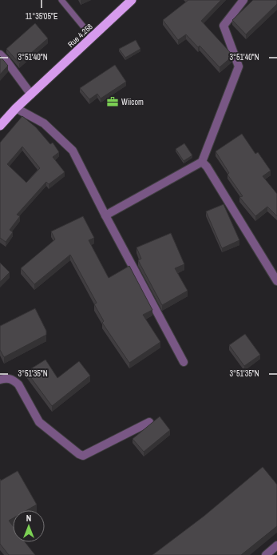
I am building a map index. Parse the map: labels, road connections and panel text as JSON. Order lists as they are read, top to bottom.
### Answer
{
  "streets": {
    "highway": ["Rue 4.258"]
  },
  "places": {
    "office": ["Wiicom"]
  },
  "north": "top",
  "coordinates": ["11°35'05\"E", "3°51'40\"N", "3°51'35\"N"]
}
